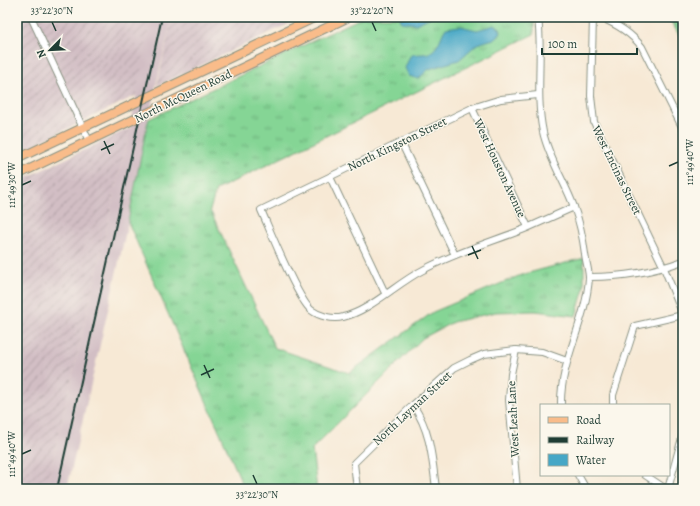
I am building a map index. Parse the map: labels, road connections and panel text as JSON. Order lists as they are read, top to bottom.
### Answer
{
  "streets": {
    "main road": ["North McQueen Road"],
    "street": [
      "North Kingston Street",
      "West Houston Avenue",
      "West Encinas Street",
      "North Layman Street",
      "West Leah Lane"
    ]
  },
  "crossings": [
    ["North Kingston Street", "West Houston Avenue"],
    ["North Layman Street", "West Leah Lane"]
  ],
  "legend": ["Road", "Railway", "Water"],
  "scale_bar": "100 m",
  "north": "bottom left",
  "coordinates": [
    "33°22'30\"N",
    "33°22'20\"N",
    "111°49'40\"W",
    "111°49'30\"W"
  ]
}
